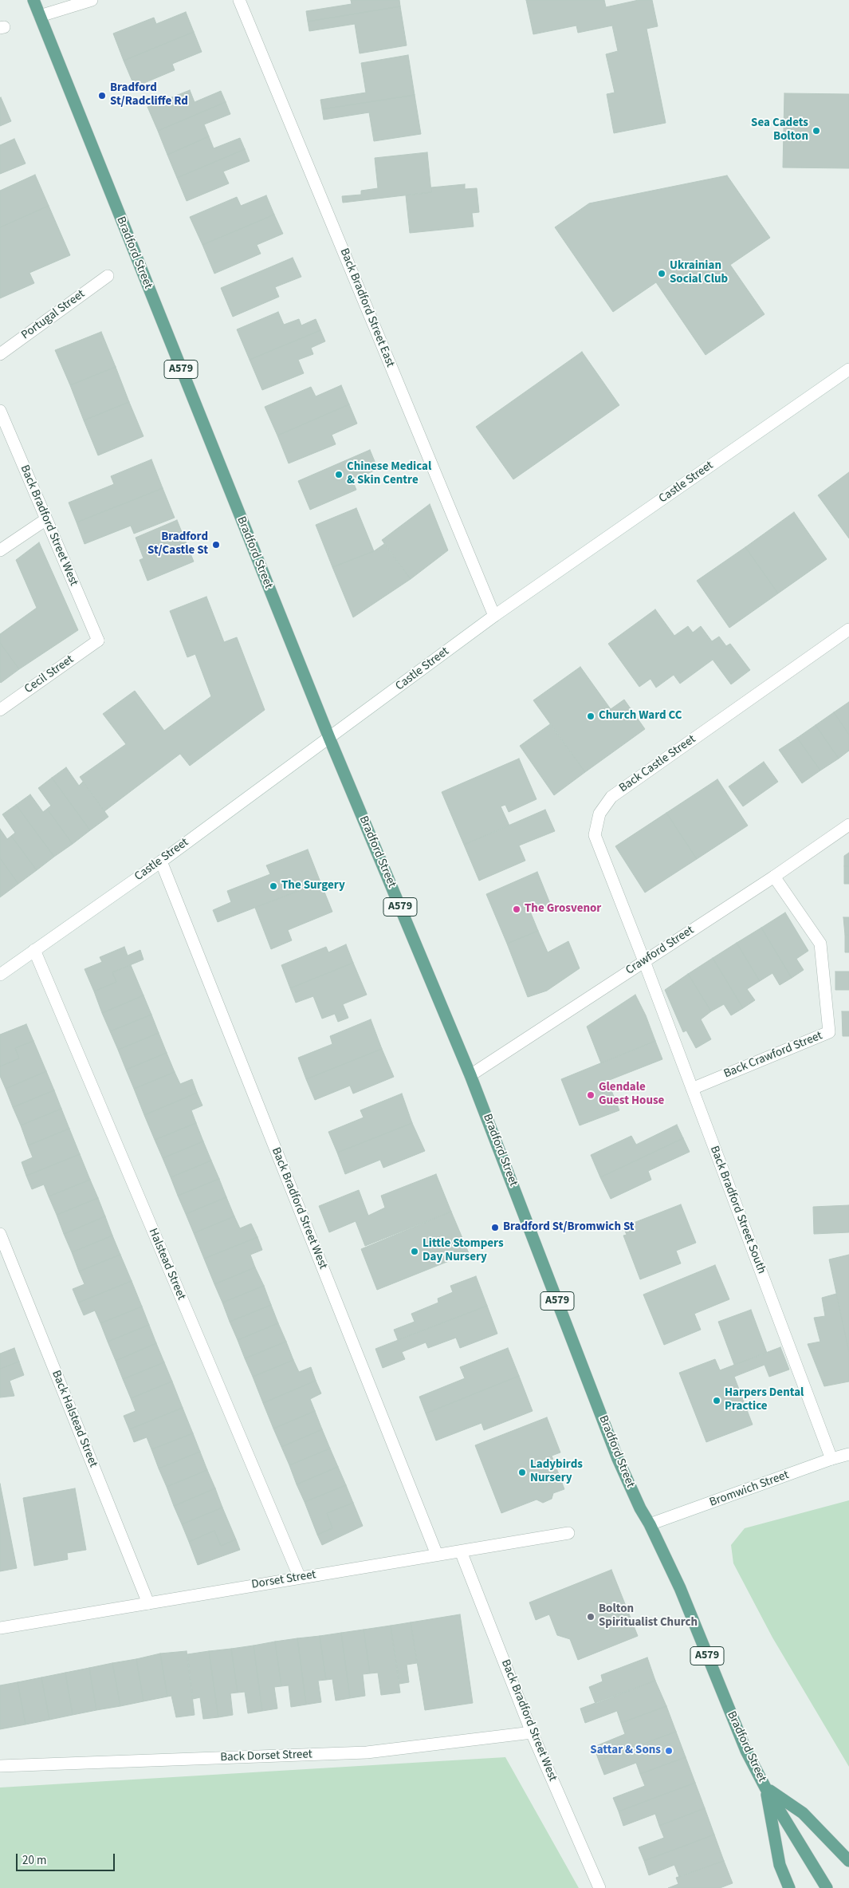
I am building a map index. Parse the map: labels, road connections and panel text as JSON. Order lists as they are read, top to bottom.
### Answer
{
  "streets": {
    "main road": ["Bradford Street", "A579"],
    "street": [
      "Back Bradford Street East",
      "Portugal Street",
      "Castle Street",
      "Back Bradford Street West",
      "Cecil Street",
      "Back Castle Street",
      "Crawford Street",
      "Back Crawford Street",
      "Back Bradford Street South",
      "Halstead Street",
      "Back Halstead Street",
      "Bromwich Street",
      "Dorset Street",
      "Back Dorset Street"
    ]
  },
  "crossings": [
    ["Bradford Street", "Castle Street"],
    ["Bradford Street", "Crawford Street"],
    ["Bradford Street", "Bromwich Street"],
    ["Back Bradford Street East", "Castle Street"],
    ["Castle Street", "Back Bradford Street West"],
    ["Castle Street", "Halstead Street"],
    ["Back Bradford Street West", "Cecil Street"],
    ["Back Bradford Street West", "Dorset Street"],
    ["Back Bradford Street West", "Back Dorset Street"],
    ["Back Castle Street", "Crawford Street"],
    ["Back Castle Street", "Back Bradford Street South"],
    ["Crawford Street", "Back Crawford Street"],
    ["Crawford Street", "Back Bradford Street South"],
    ["Back Crawford Street", "Back Bradford Street South"],
    ["Back Bradford Street South", "Bromwich Street"],
    ["Halstead Street", "Dorset Street"],
    ["Back Halstead Street", "Dorset Street"]
  ],
  "places": [
    "Bradford St/Radcliffe Rd",
    "Sea Cadets Bolton",
    "Ukrainian Social Club",
    "Chinese Medical & Skin Centre",
    "Bradford St/Castle St",
    "Church Ward CC",
    "The Surgery",
    "The Grosvenor",
    "Glendale Guest House",
    "Bradford St/Bromwich St",
    "Little Stompers Day Nursery",
    "Harpers Dental Practice",
    "Ladybirds Nursery",
    "Bolton Spiritualist Church",
    "Sattar & Sons"
  ],
  "scale_bar": "20 m"
}
